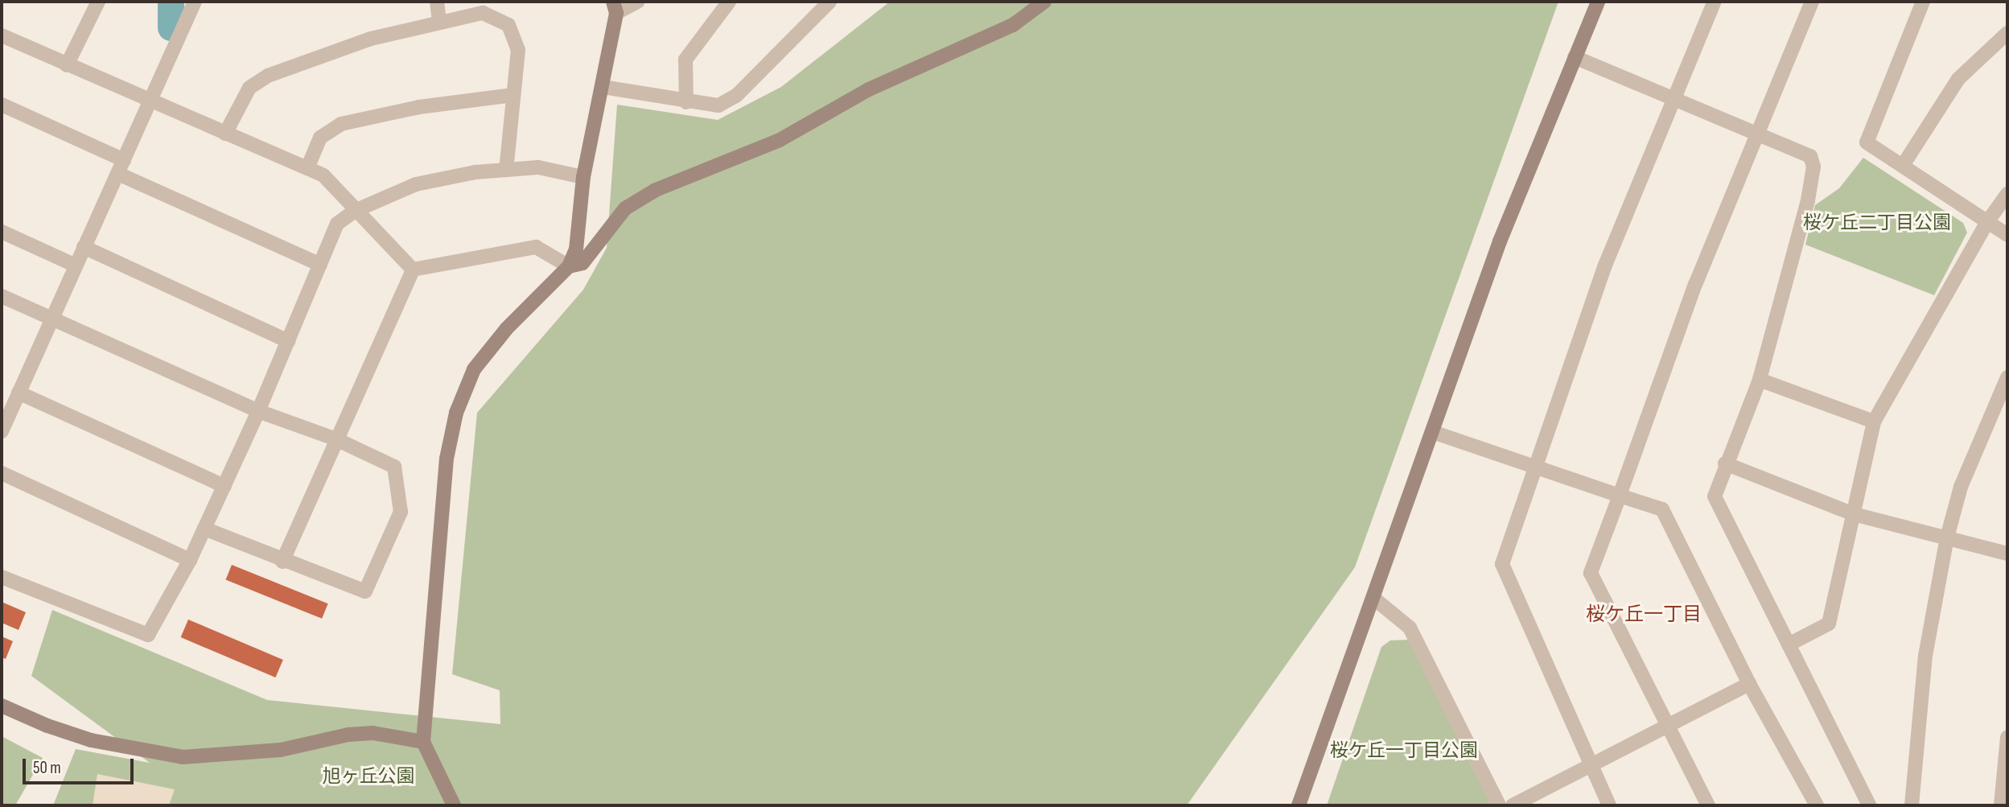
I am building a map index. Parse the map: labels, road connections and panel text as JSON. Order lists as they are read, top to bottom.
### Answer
{
  "districts": ["桜ケ丘一丁目"],
  "parks": ["桜ケ丘二丁目公園", "桜ケ丘一丁目公園", "旭ヶ丘公園"],
  "scale_bar": "50 m"
}
